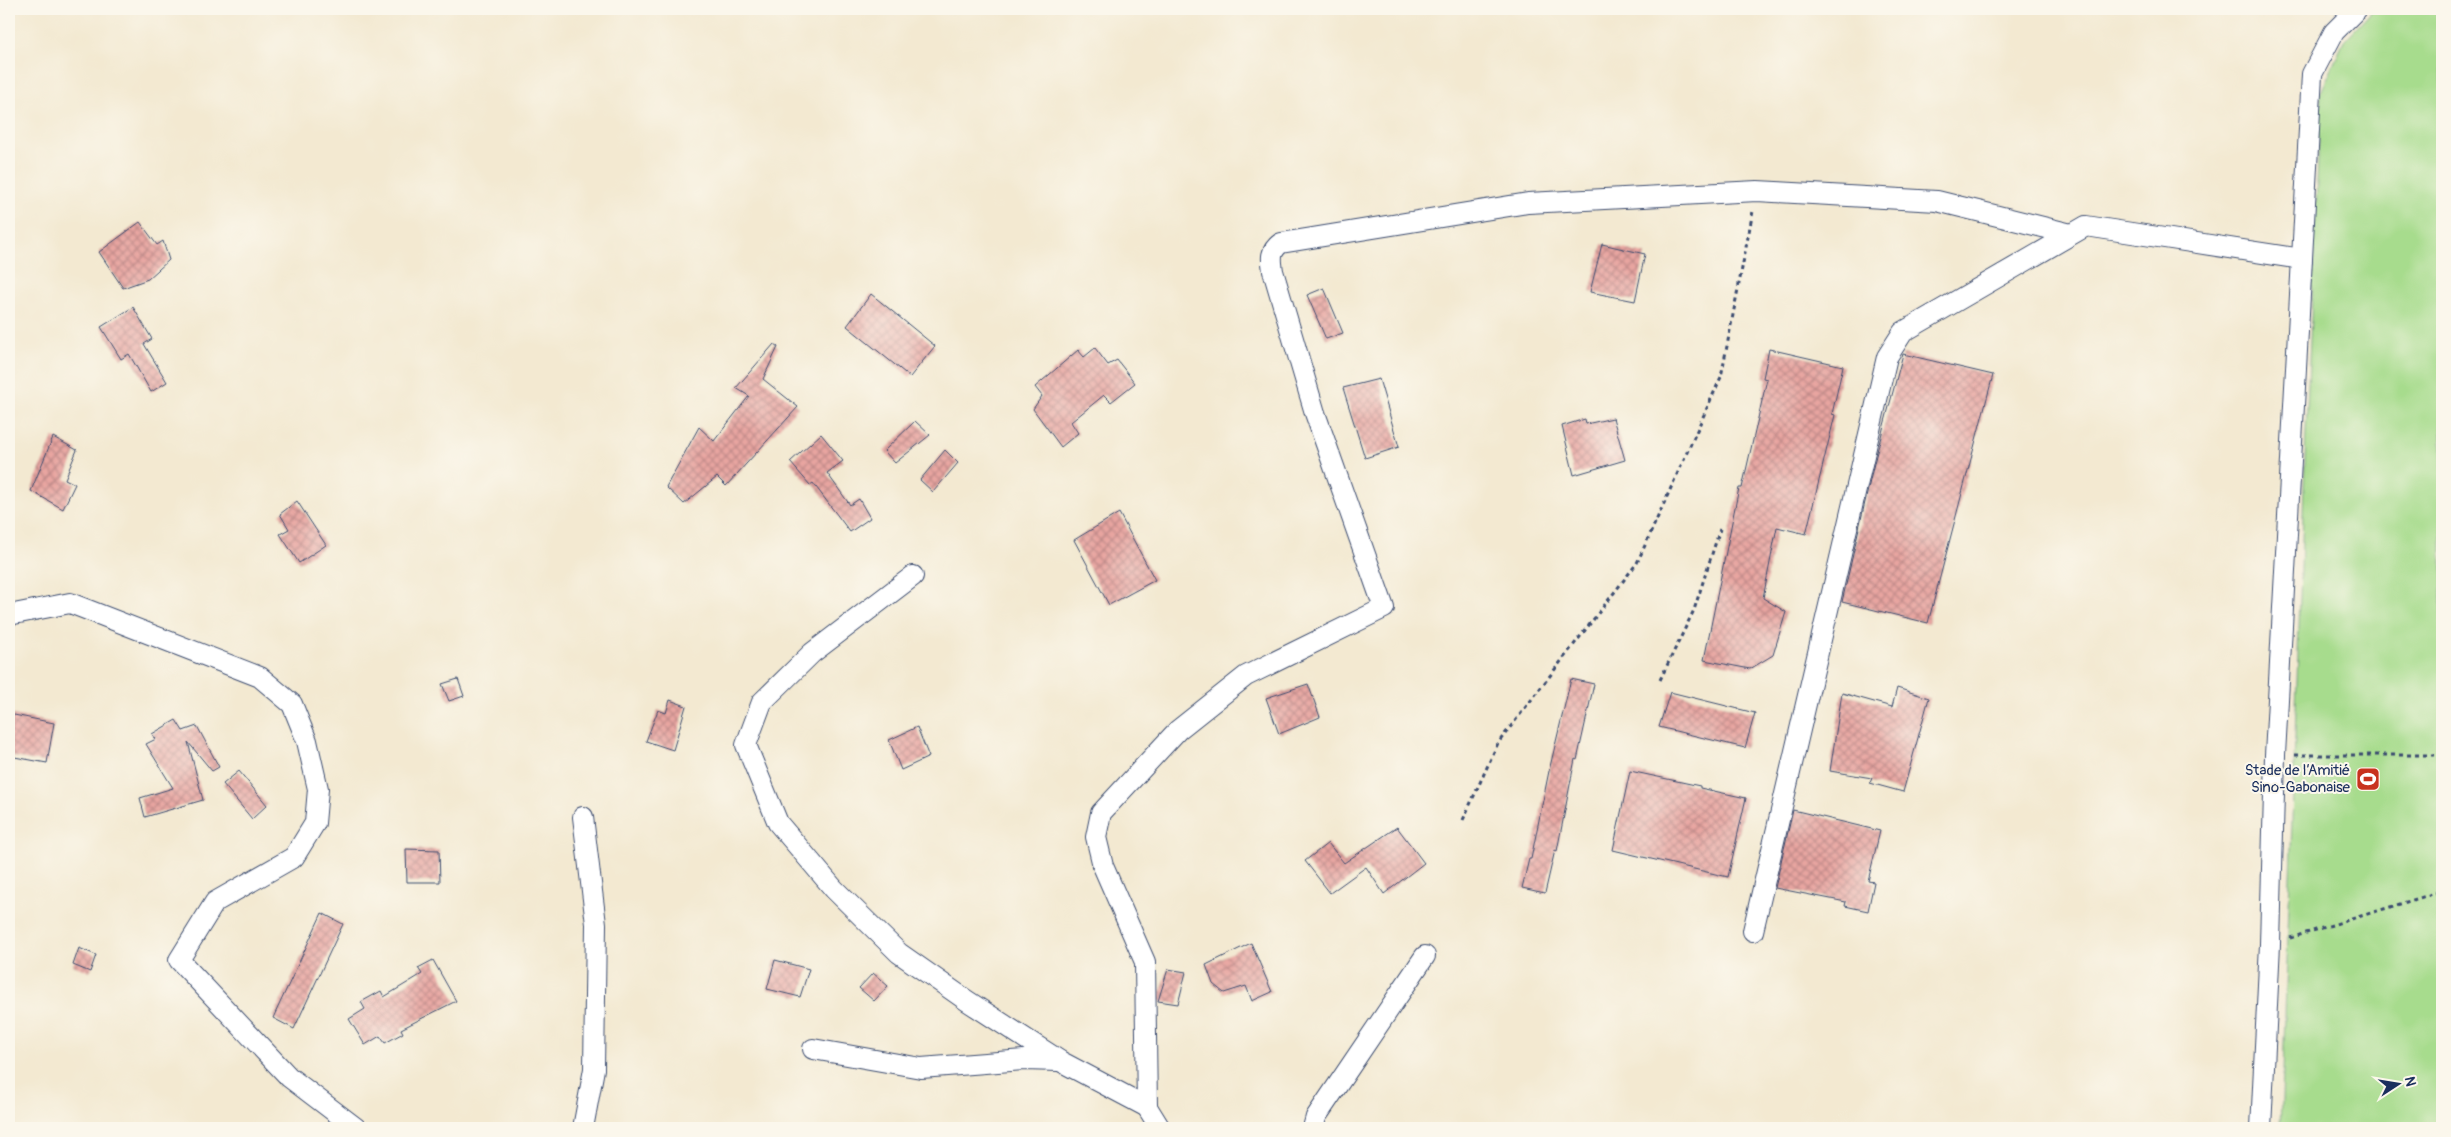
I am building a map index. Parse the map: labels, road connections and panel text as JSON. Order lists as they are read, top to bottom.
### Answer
{
  "places": {
    "sports": ["Stade de l’Amitié Sino-Gabonaise"]
  },
  "north": "right"
}
